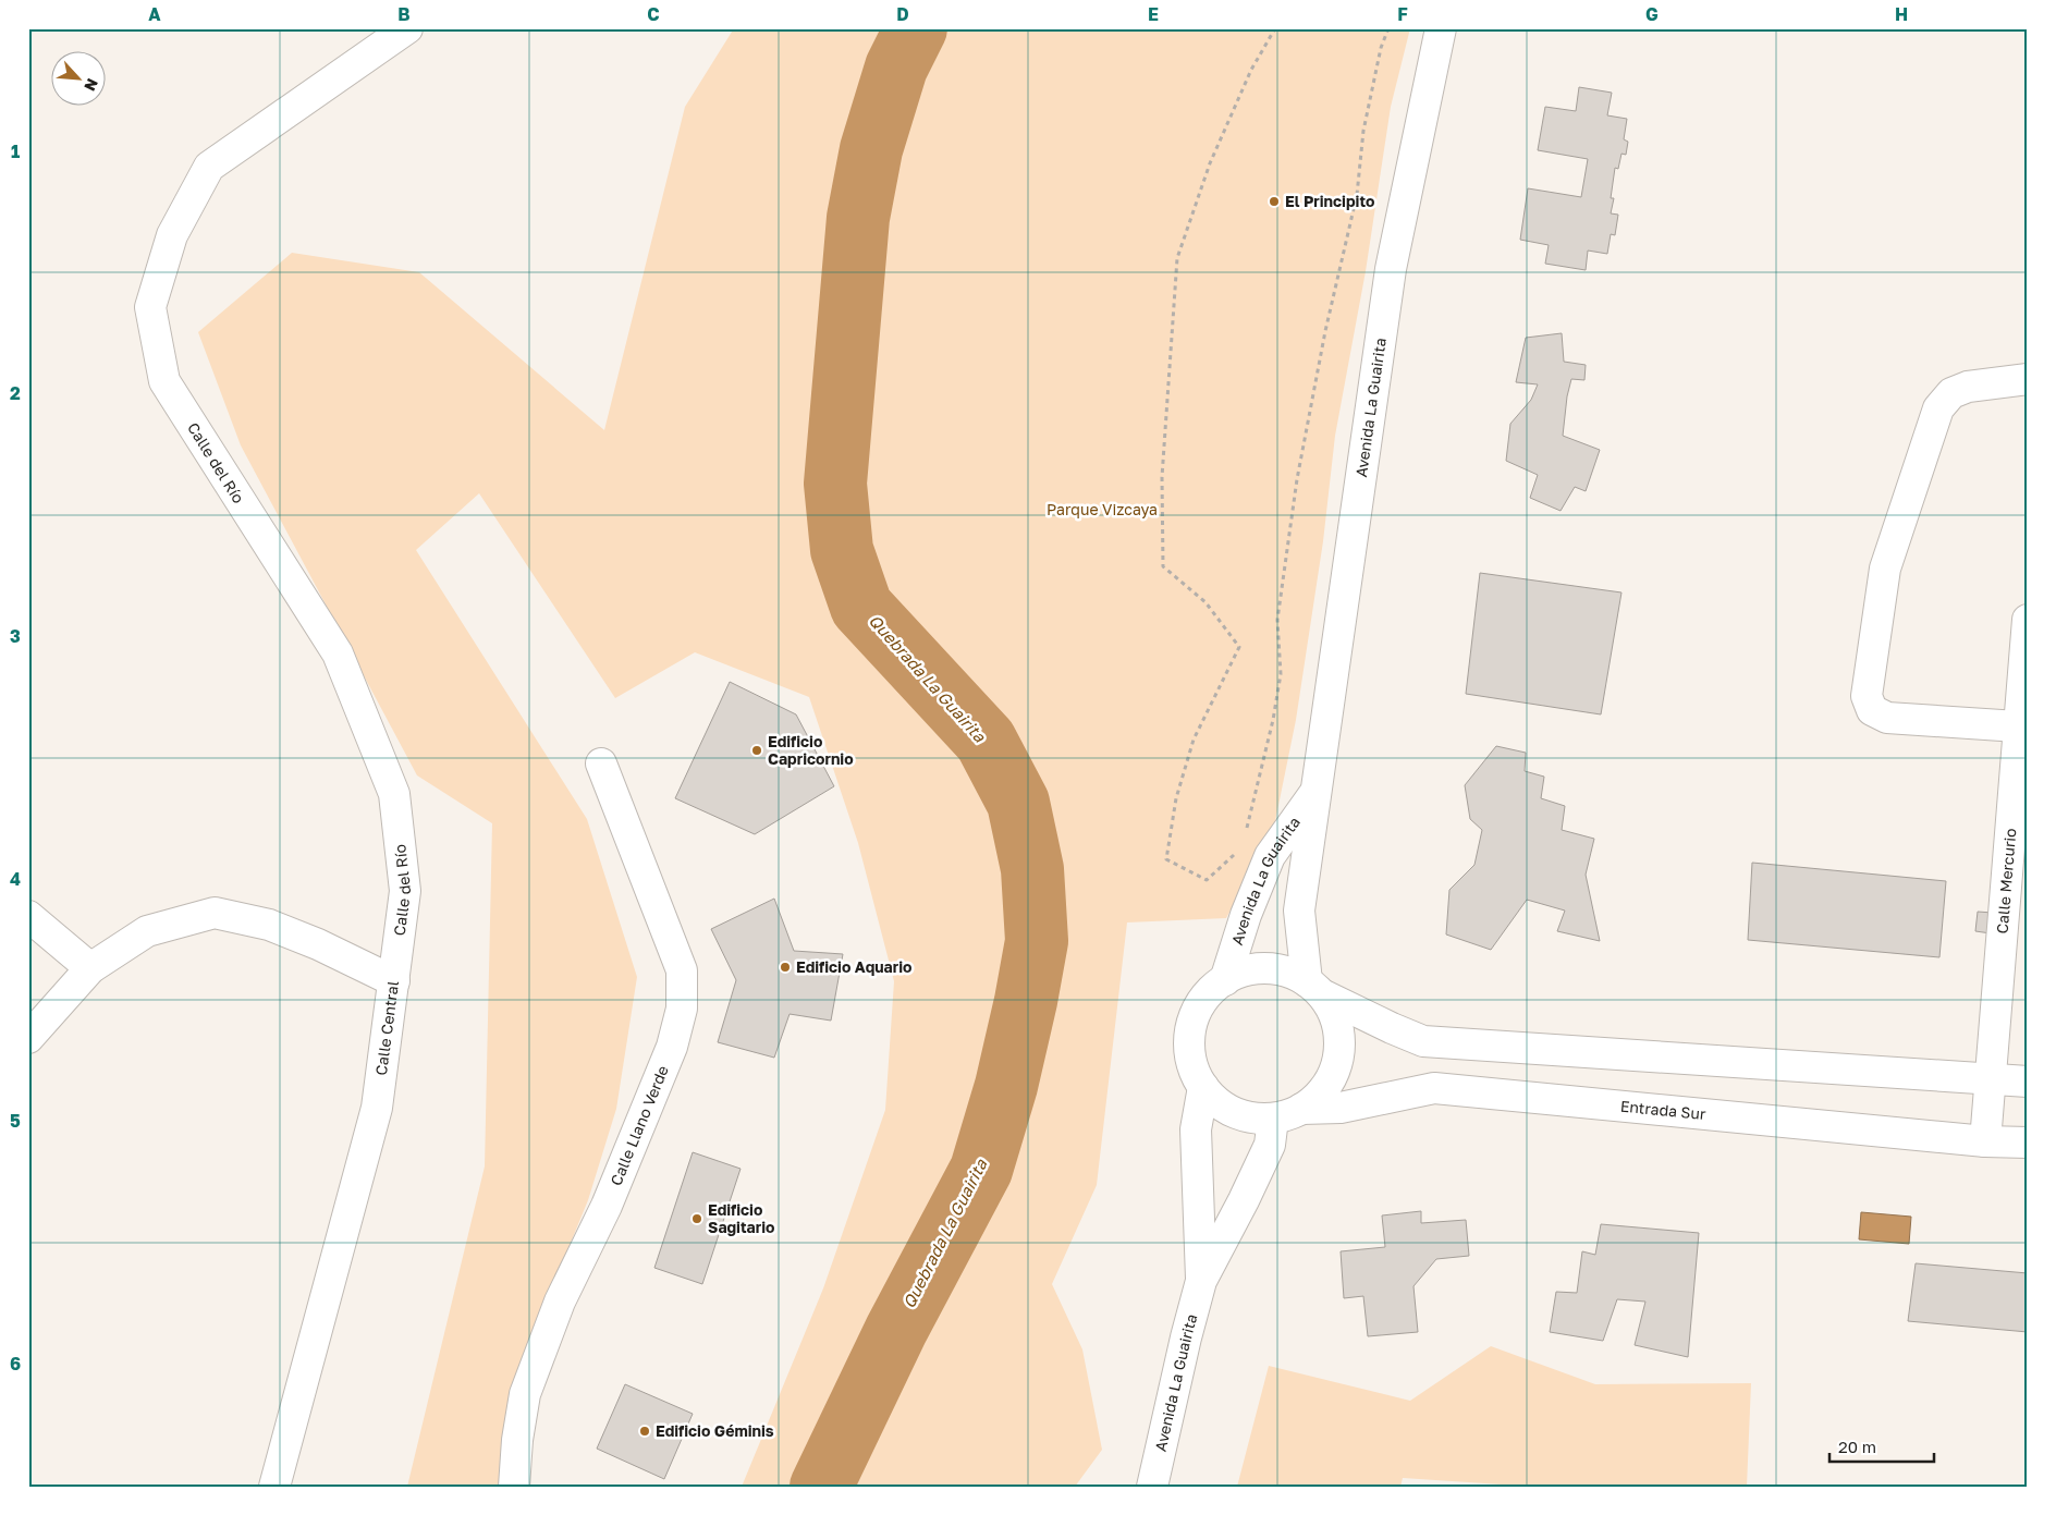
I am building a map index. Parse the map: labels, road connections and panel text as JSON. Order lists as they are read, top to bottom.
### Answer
{
  "streets": {
    "street": [
      "Avenida La Guairita",
      "Calle del Río",
      "Calle Mercurio",
      "Calle Central",
      "Entrada Sur",
      "Calle Llano Verde"
    ]
  },
  "crossings": [
    ["Avenida La Guairita", "Entrada Sur"],
    ["Calle del Río", "Calle Central"],
    ["Calle Mercurio", "Entrada Sur"]
  ],
  "water": ["Quebrada La Guairita"],
  "parks": ["Parque Vizcaya"],
  "places": [
    "El Principito",
    "Edificio Capricornio",
    "Edificio Aquario",
    "Edificio Sagitario",
    "Edificio Géminis"
  ],
  "scale_bar": "20 m",
  "north": "bottom right",
  "grid": {
    "columns": [
      "A",
      "B",
      "C",
      "D",
      "E",
      "F",
      "G",
      "H"
    ],
    "rows": [
      "1",
      "2",
      "3",
      "4",
      "5",
      "6"
    ]
  }
}
